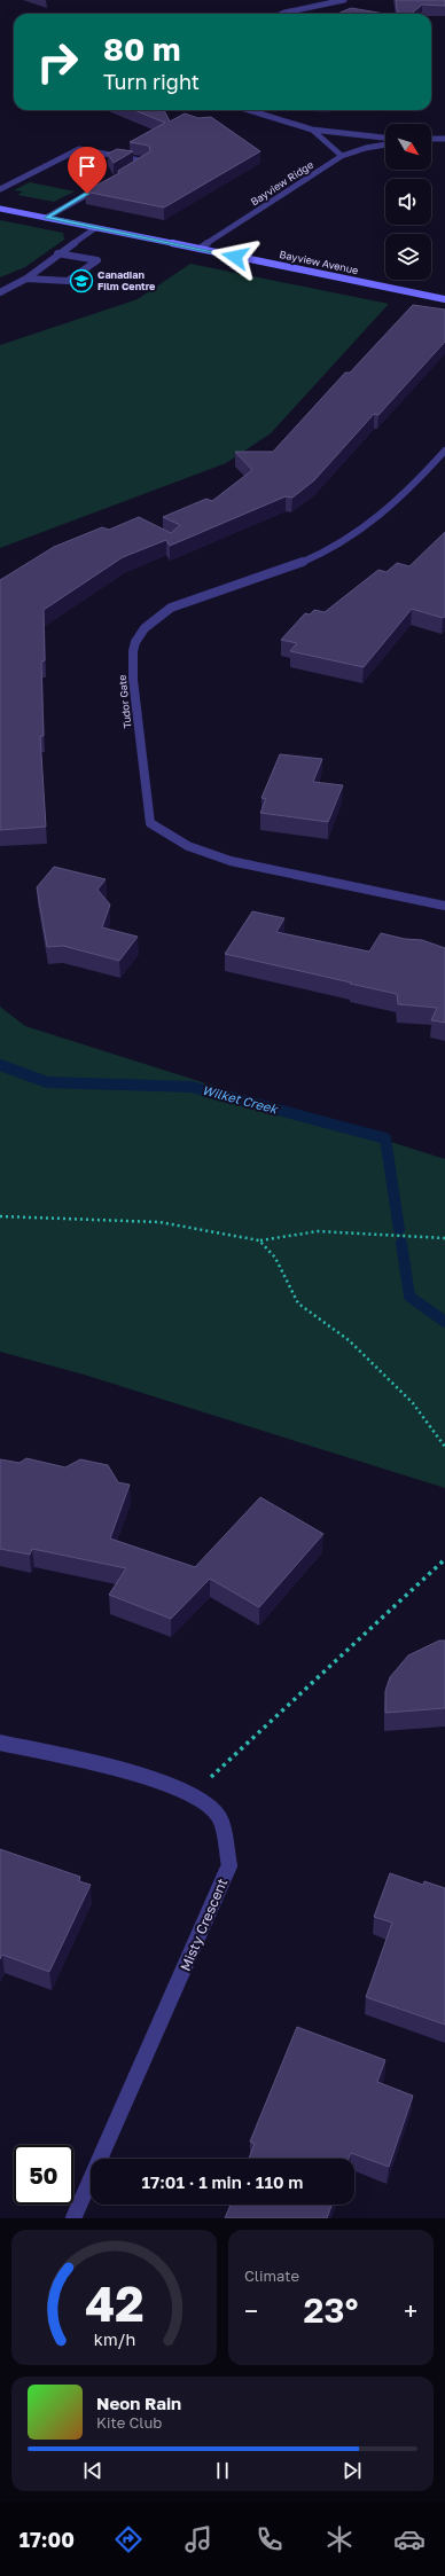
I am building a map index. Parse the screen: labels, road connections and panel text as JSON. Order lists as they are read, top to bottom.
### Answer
{
  "streets": {
    "main road": ["Bayview Avenue"],
    "street": ["Bayview Ridge", "Tudor Gate", "Misty Crescent"]
  },
  "crossings": [
    ["Bayview Ridge", "Bayview Avenue"]
  ],
  "water": ["Wilket Creek"],
  "places": {
    "school or university": ["Canadian Film Centre"]
  },
  "north": "bottom right",
  "page": {
    "turn": ["80 m", "Turn right"],
    "limit": "50",
    "trip": "17:01 · 1 min · 110 m",
    "tile": "Climate",
    "heat": ["−", "23°", "+"],
    "song": ["Neon Rain", "Kite Club"],
    "tabs": "17:00",
    "gauge": ["42", "km/h"]
  }
}
